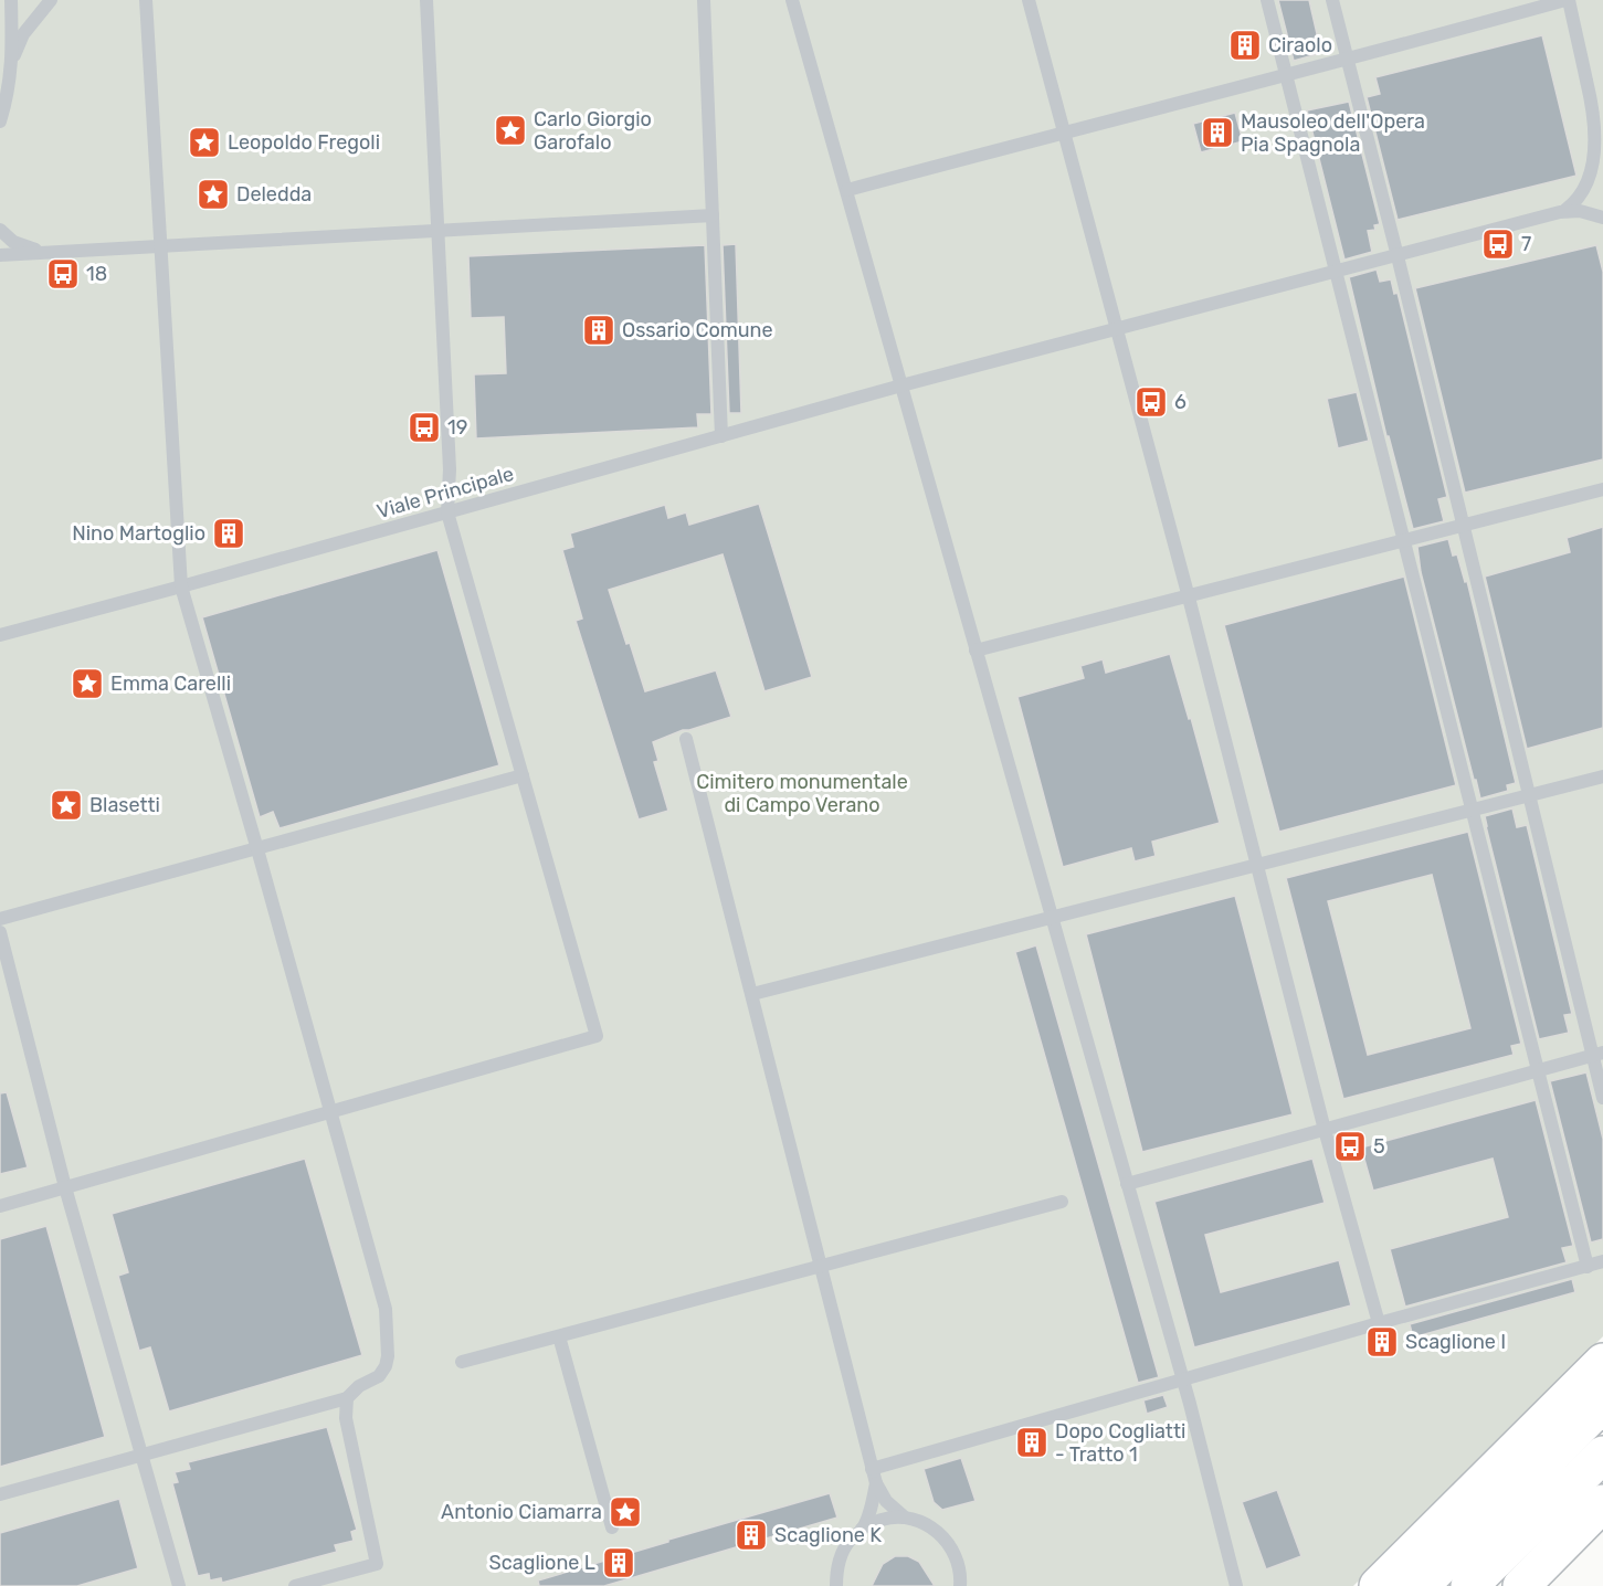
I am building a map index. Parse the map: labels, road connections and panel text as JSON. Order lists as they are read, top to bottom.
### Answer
{
  "streets": {
    "lane": ["Viale Principale"]
  },
  "parks": ["Cimitero monumentale di Campo Verano"],
  "places": {
    "building": [
      "Ciraolo",
      "Mausoleo dell'Opera Pia Spagnola",
      "Ossario Comune",
      "Nino Martoglio",
      "Scaglione I",
      "Dopo Cogliatti - Tratto 1",
      "Scaglione K",
      "Scaglione L"
    ],
    "place": [
      "Carlo Giorgio Garofalo",
      "Leopoldo Fregoli",
      "Deledda",
      "Emma Carelli",
      "Blasetti",
      "Antonio Ciamarra"
    ],
    "bus stop": [
      "7",
      "18",
      "6",
      "19",
      "5"
    ]
  }
}
